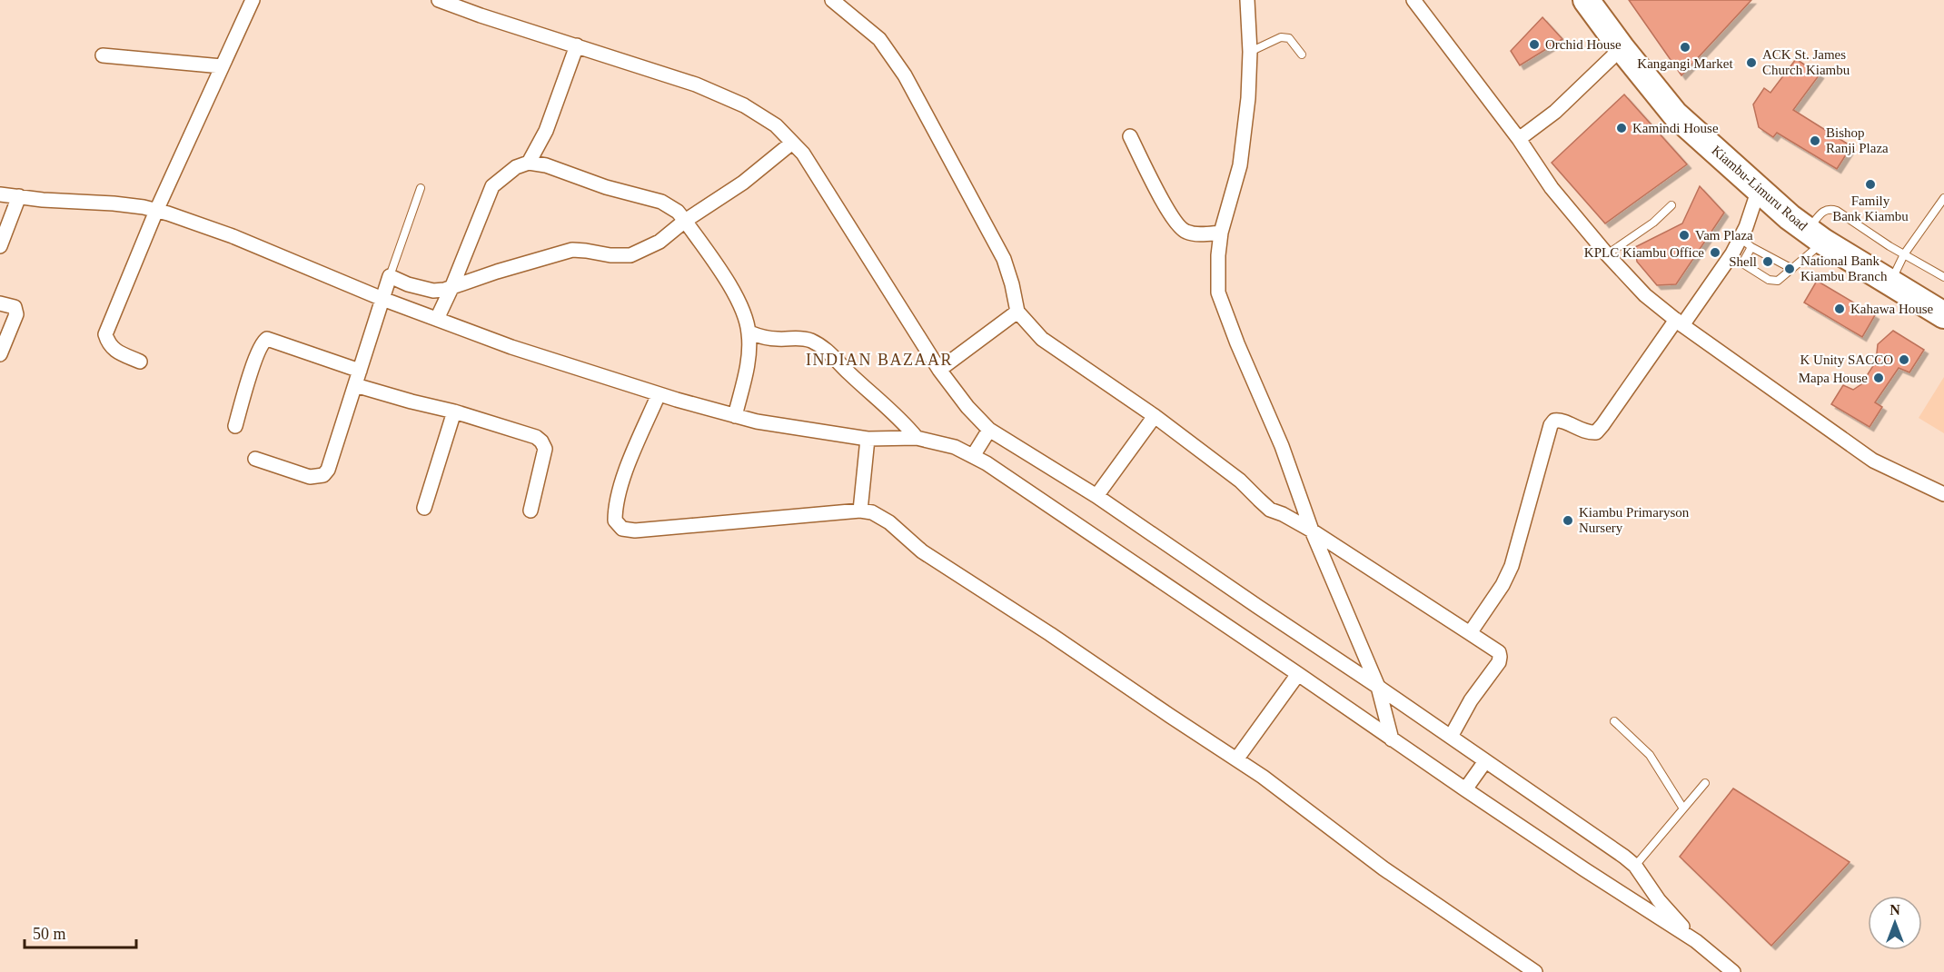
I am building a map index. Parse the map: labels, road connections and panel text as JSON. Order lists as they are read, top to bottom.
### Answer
{
  "streets": {
    "highway": ["Kiambu-Limuru Road"]
  },
  "districts": ["INDIAN BAZAAR"],
  "places": [
    "Orchid House",
    "Kangangi Market",
    "ACK St. James Church Kiambu",
    "Kamindi House",
    "Bishop Ranji Plaza",
    "Family Bank Kiambu",
    "Vam Plaza",
    "KPLC Kiambu Office",
    "Shell",
    "National Bank Kiambu Branch",
    "Kahawa House",
    "K Unity SACCO",
    "Mapa House",
    "Kiambu Primaryson Nursery"
  ],
  "scale_bar": "50 m",
  "north": "top"
}
